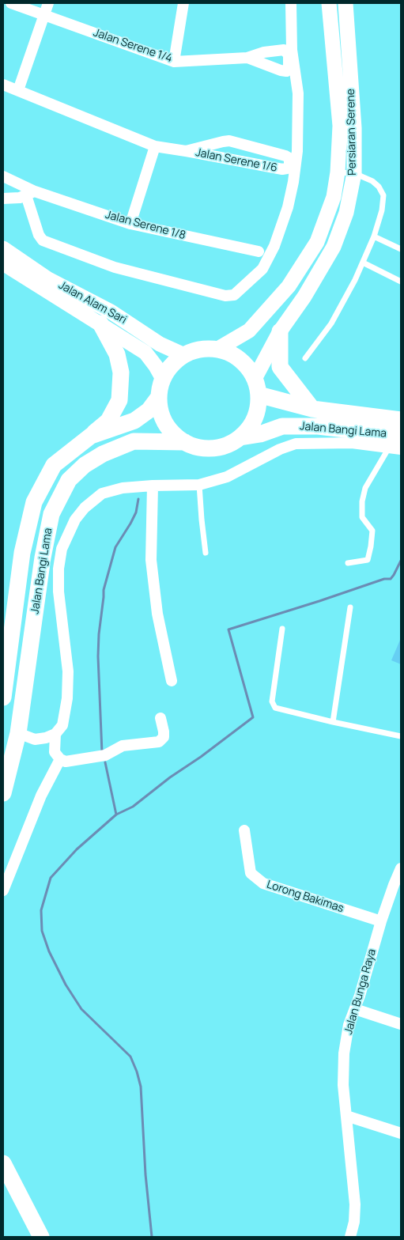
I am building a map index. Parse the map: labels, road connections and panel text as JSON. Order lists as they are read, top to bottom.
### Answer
{
  "streets": {
    "main road": ["Jalan Bangi Lama"],
    "street": [
      "Jalan Serene 1/4",
      "Persiaran Serene",
      "Jalan Serene 1/6",
      "Jalan Serene 1/8",
      "Jalan Alam Sari",
      "Lorong Bakimas",
      "Jalan Bunga Raya"
    ]
  },
  "crossings": [
    ["Persiaran Serene", "Jalan Alam Sari"],
    ["Persiaran Serene", "Jalan Bangi Lama"],
    ["Jalan Alam Sari", "Jalan Bangi Lama"],
    ["Lorong Bakimas", "Jalan Bunga Raya"]
  ]
}
